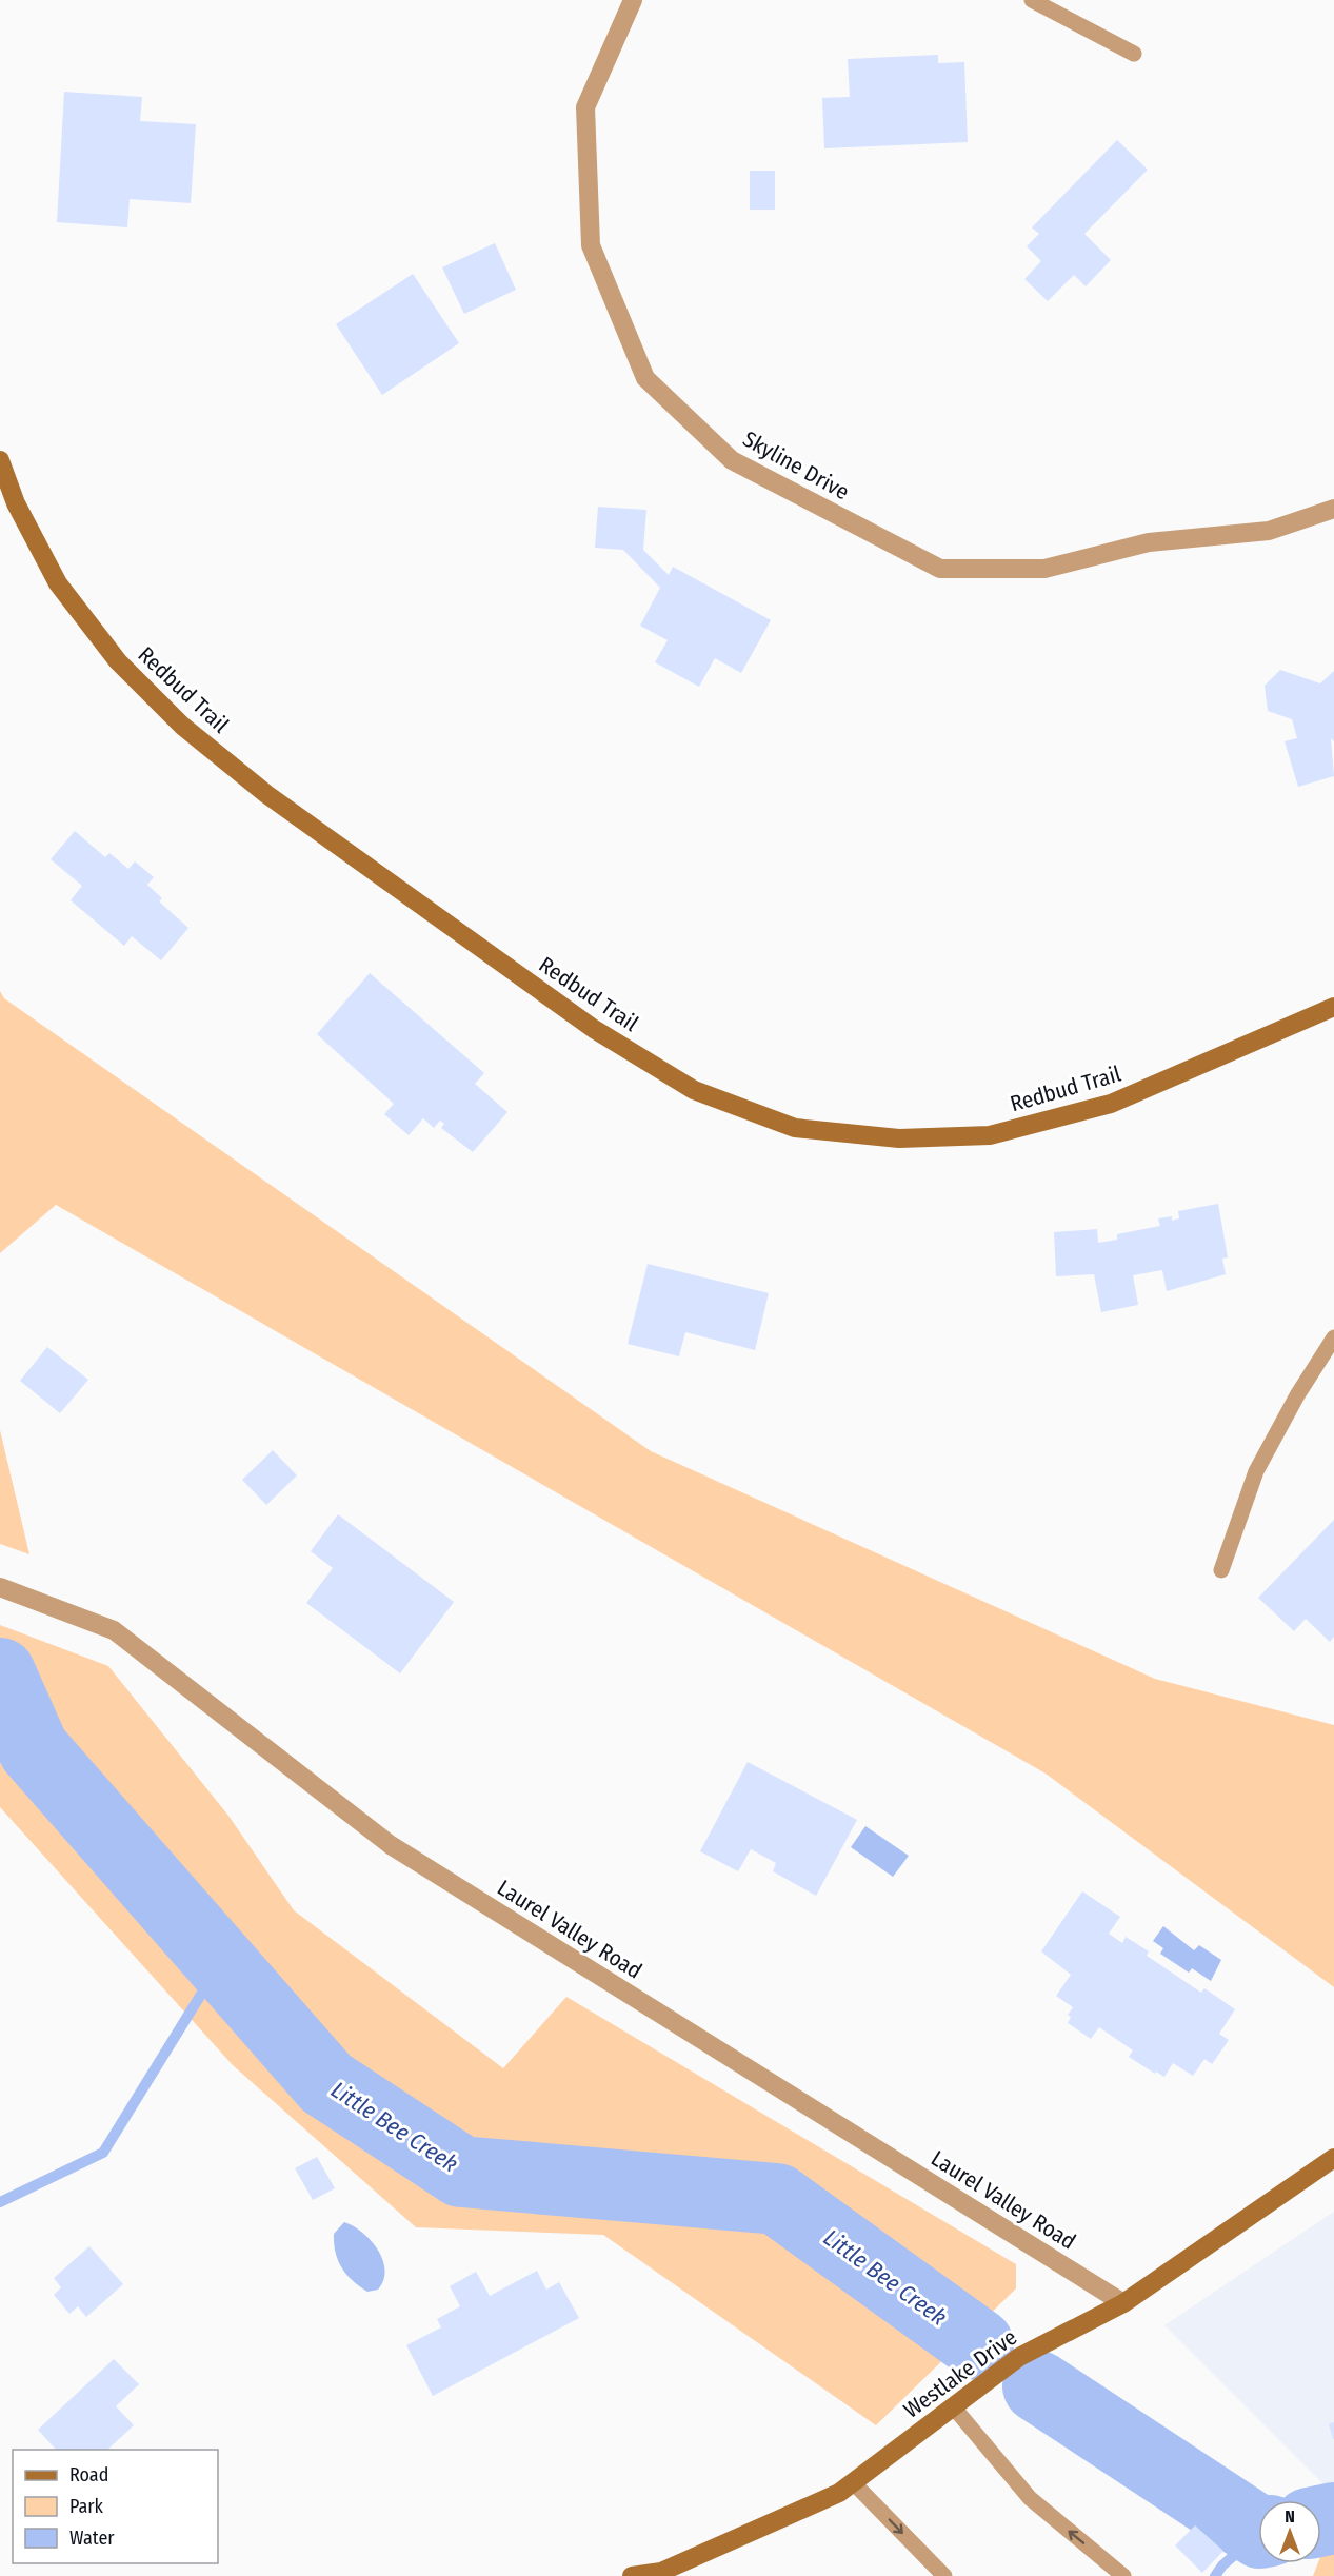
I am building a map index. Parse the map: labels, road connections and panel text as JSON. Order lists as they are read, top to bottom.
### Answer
{
  "streets": {
    "street": [
      "Skyline Drive",
      "Redbud Trail",
      "Laurel Valley Road",
      "Westlake Drive"
    ]
  },
  "crossings": [
    ["Laurel Valley Road", "Westlake Drive"]
  ],
  "water": ["Little Bee Creek"],
  "legend": ["Road", "Park", "Water"],
  "north": "top"
}
